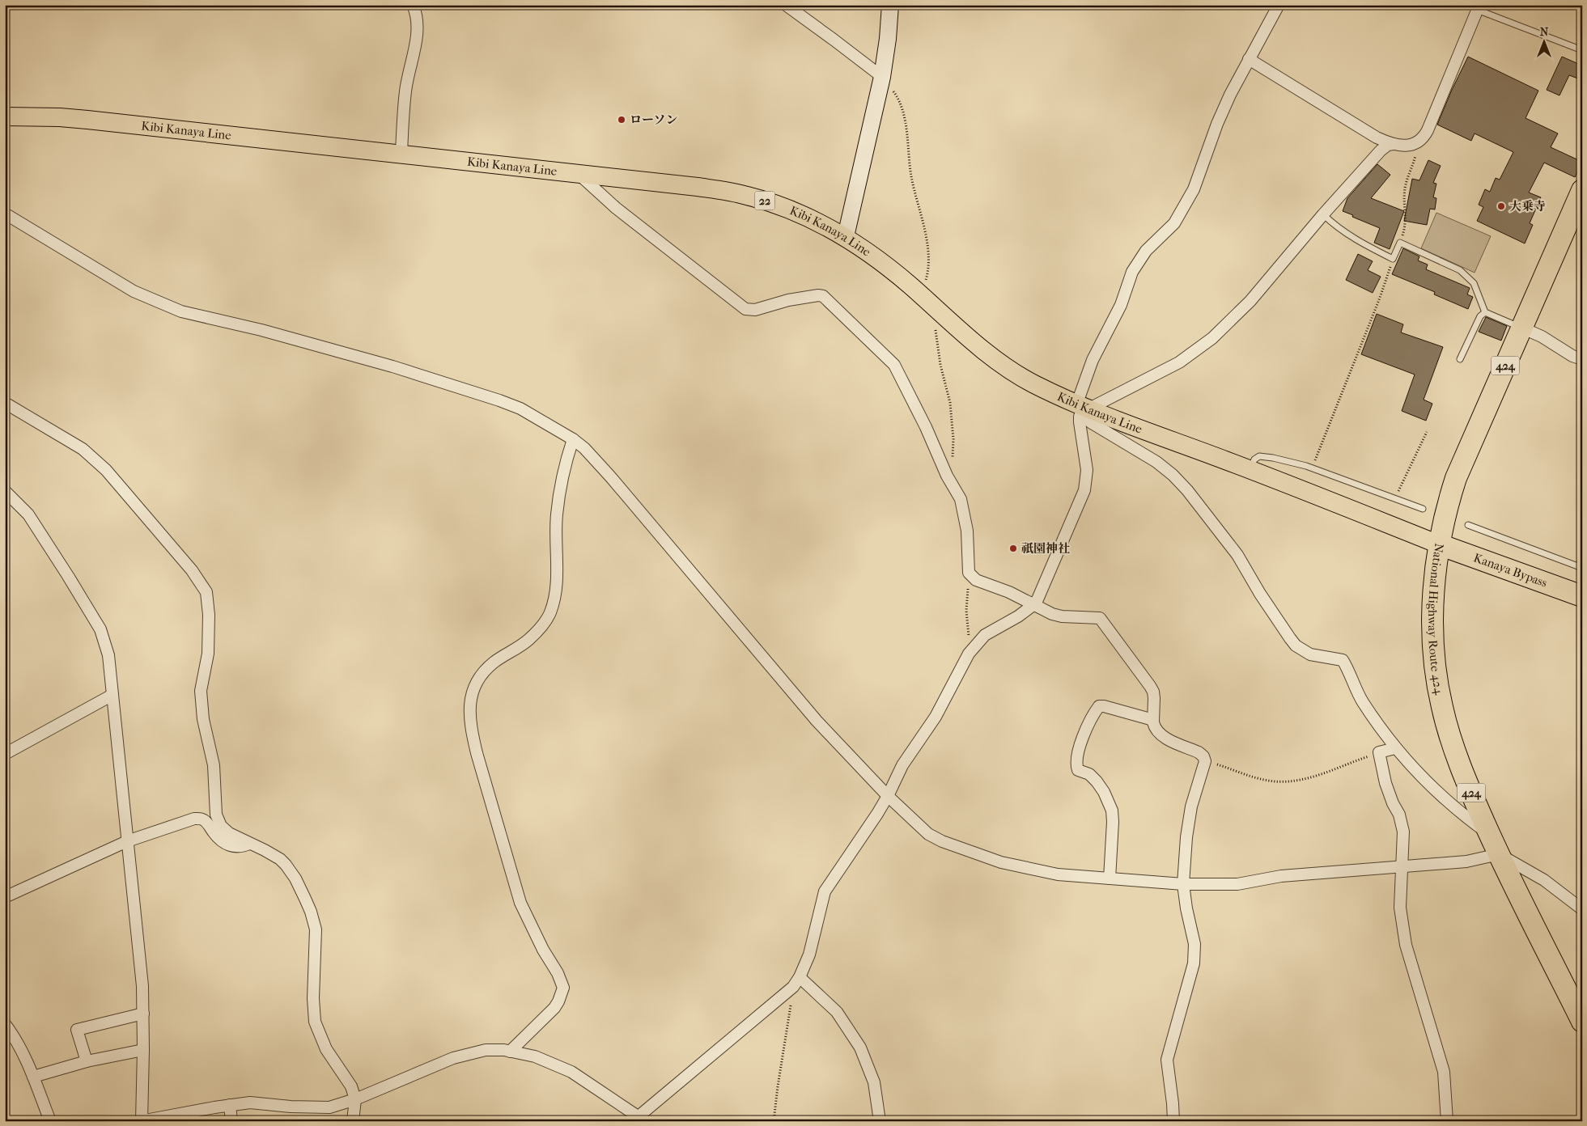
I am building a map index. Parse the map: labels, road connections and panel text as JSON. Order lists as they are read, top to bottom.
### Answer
{
  "streets": {
    "highway": ["424", "Kanaya Bypass", "National Highway Route 424"],
    "main road": ["Kibi Kanaya Line", "22"]
  },
  "crossings": [
    ["Kibi Kanaya Line", "Kanaya Bypass"],
    ["Kibi Kanaya Line", "National Highway Route 424"],
    ["Kanaya Bypass", "National Highway Route 424"]
  ],
  "places": ["ローソン", "大乗寺", "祇園神社"],
  "north": "top"
}
